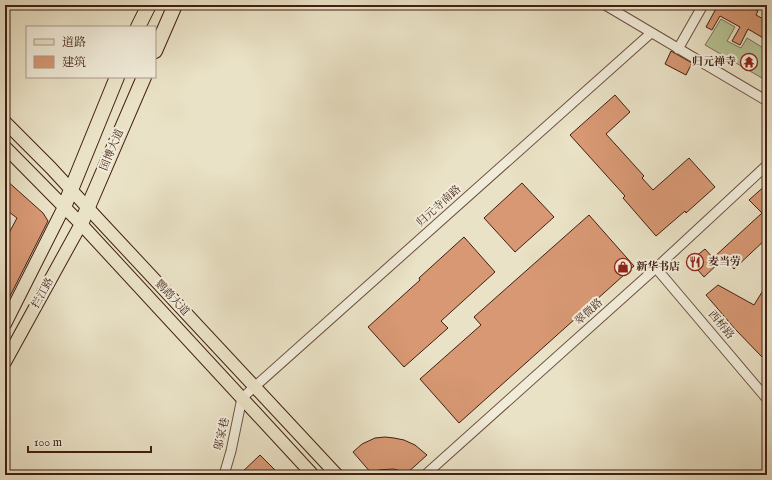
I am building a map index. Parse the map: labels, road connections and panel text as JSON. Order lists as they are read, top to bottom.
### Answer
{
  "streets": {
    "highway": ["国博大道"],
    "main road": ["拦江路", "鹦鹉大道"],
    "street": [
      "归元寺南路",
      "翠微路",
      "西桥路",
      "邬家巷"
    ]
  },
  "crossings": [
    ["国博大道", "拦江路"],
    ["国博大道", "鹦鹉大道"],
    ["归元寺南路", "鹦鹉大道"],
    ["归元寺南路", "邬家巷"],
    ["拦江路", "鹦鹉大道"],
    ["鹦鹉大道", "邬家巷"],
    ["翠微路", "西桥路"]
  ],
  "places": {
    "temple": ["归元禅寺"],
    "restaurant": ["麦当劳"],
    "shop": ["新华书店"]
  },
  "legend": ["道路", "建筑"],
  "scale_bar": "100 m"
}
